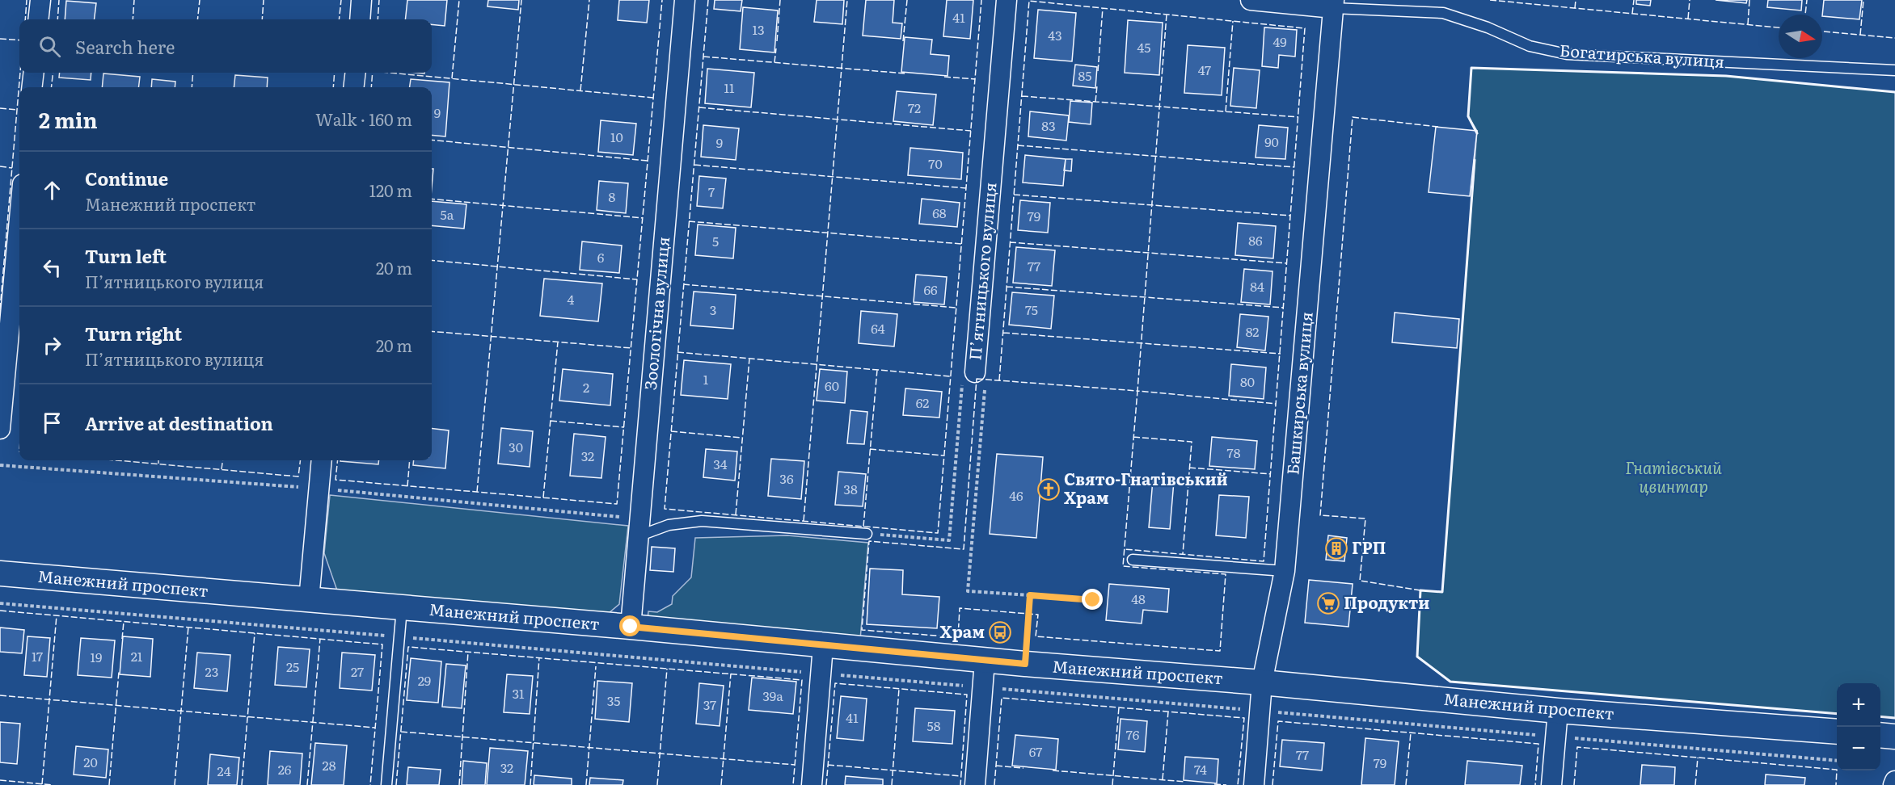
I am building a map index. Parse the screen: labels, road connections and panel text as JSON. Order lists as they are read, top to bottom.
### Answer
{
  "streets": {
    "street": [
      "Богатирська вулиця",
      "П’ятницького вулиця",
      "Зоологічна вулиця",
      "Башкирська вулиця",
      "Манежний проспект"
    ]
  },
  "crossings": [
    ["Богатирська вулиця", "Башкирська вулиця"],
    ["Зоологічна вулиця", "Манежний проспект"],
    ["Башкирська вулиця", "Манежний проспект"]
  ],
  "parks": ["Гнатівський цвинтар"],
  "places": {
    "church": ["Свято-Гнатівський Храм"],
    "building": ["ГРП"],
    "supermarket": ["Продукти"],
    "bus stop": ["Храм"]
  },
  "house_numbers": [
    "41",
    "13",
    "43",
    "49",
    "45",
    "47",
    "85",
    "11",
    "72",
    "9",
    "83",
    "10",
    "90",
    "9",
    "70",
    "7",
    "8",
    "68",
    "5а",
    "79",
    "86",
    "5",
    "6",
    "77",
    "84",
    "66",
    "4",
    "3",
    "75",
    "64",
    "82",
    "1",
    "80",
    "60",
    "2",
    "62",
    "30",
    "78",
    "32",
    "34",
    "36",
    "38",
    "46",
    "48",
    "17",
    "21",
    "19",
    "25",
    "23",
    "27",
    "29",
    "31",
    "39а",
    "35",
    "37",
    "41",
    "58",
    "76",
    "67",
    "77",
    "20",
    "79",
    "28",
    "32",
    "26",
    "74",
    "24"
  ],
  "north": "right",
  "page": {
    "search": "Search here",
    "heading": ["2 min", "Walk · 160 m"],
    "list": [
      ["Continue", "Манежний проспект", "120 m"],
      ["Turn left", "П’ятницького вулиця", "20 m"],
      ["Turn right", "П’ятницького вулиця", "20 m"],
      "Arrive at destination"
    ],
    "map_buttons": ["+", "−"]
  }
}
